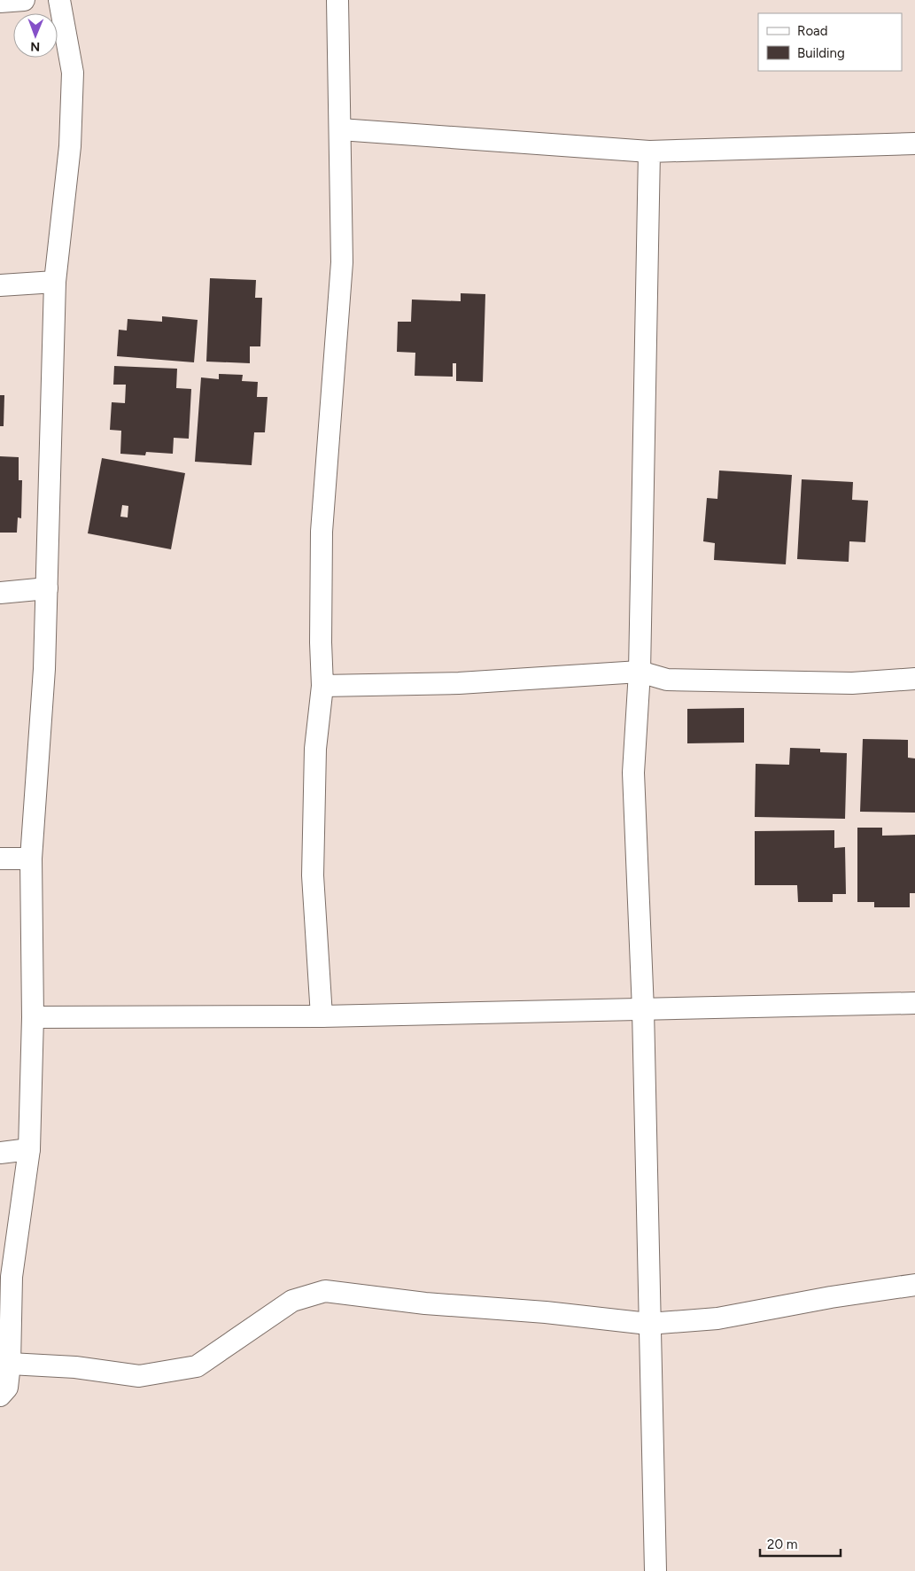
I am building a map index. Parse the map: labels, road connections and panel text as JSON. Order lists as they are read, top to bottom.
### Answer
{
  "legend": ["Road", "Building"],
  "scale_bar": "20 m",
  "north": "bottom"
}
